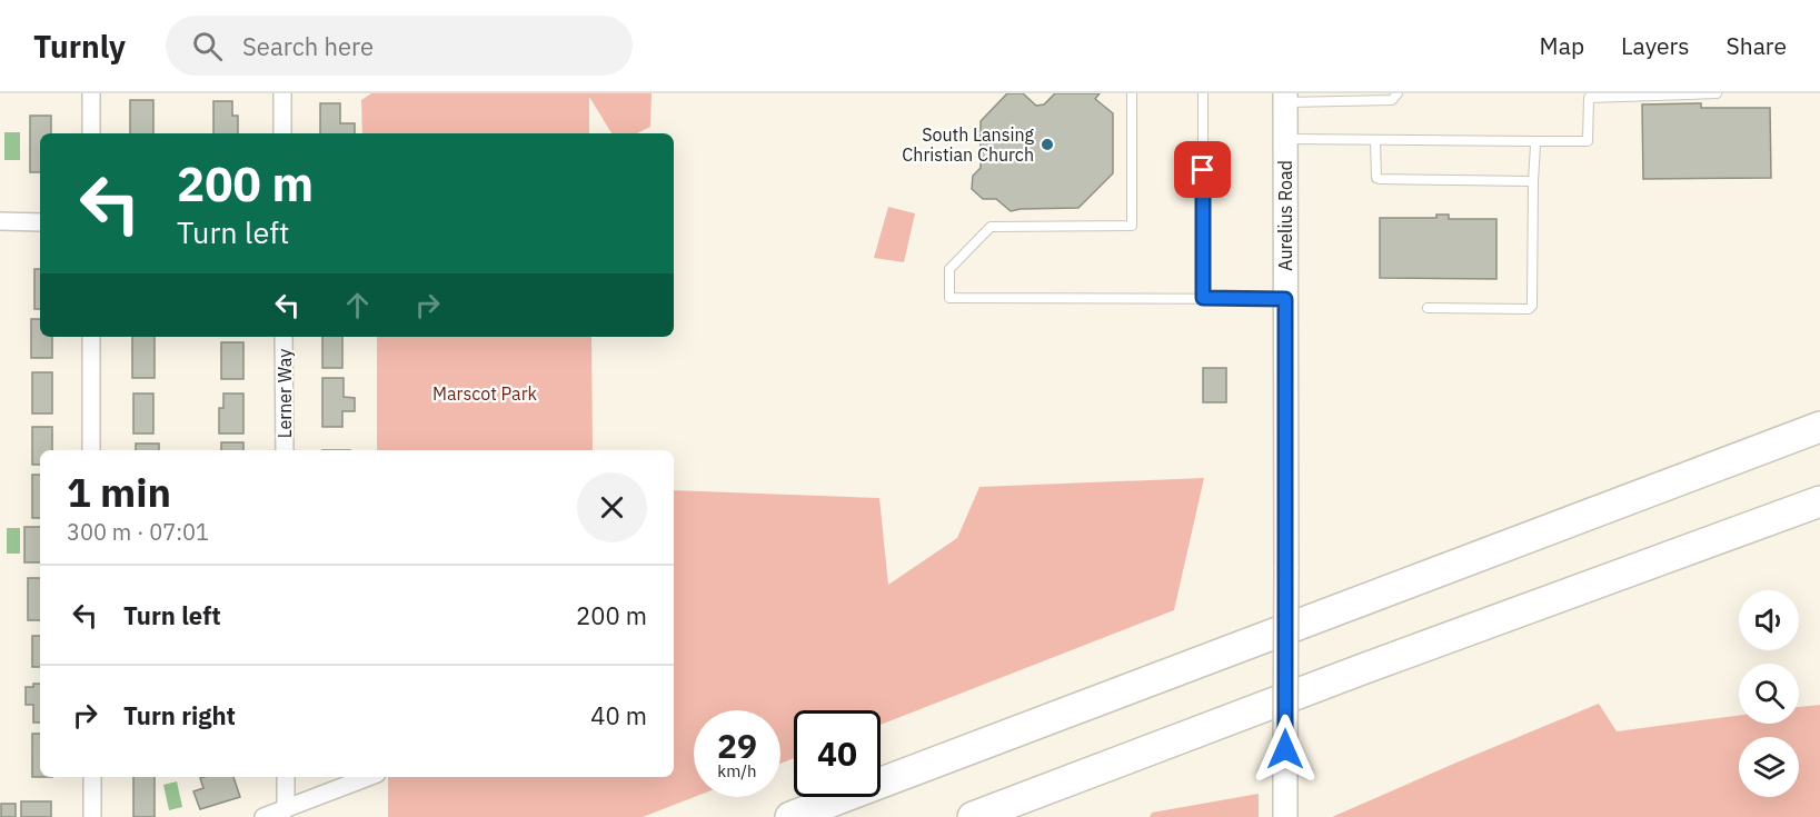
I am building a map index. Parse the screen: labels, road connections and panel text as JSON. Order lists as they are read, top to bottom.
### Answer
{
  "streets": {
    "street": ["Aurelius Road", "Lerner Way"]
  },
  "parks": ["Marscot Park"],
  "places": ["South Lansing Christian Church"],
  "page": {
    "header": "Turnly",
    "search": "Search here",
    "nav": ["Map", "Layers", "Share"],
    "turn": ["200 m", "Turn left"],
    "heading": ["1 min", "300 m · 07:01"],
    "list": [
      {
        "name": "Turn left",
        "value": "200 m"
      },
      {
        "name": "Turn right",
        "value": "40 m"
      }
    ],
    "speed": "29 km/h",
    "limit": "40"
  }
}
